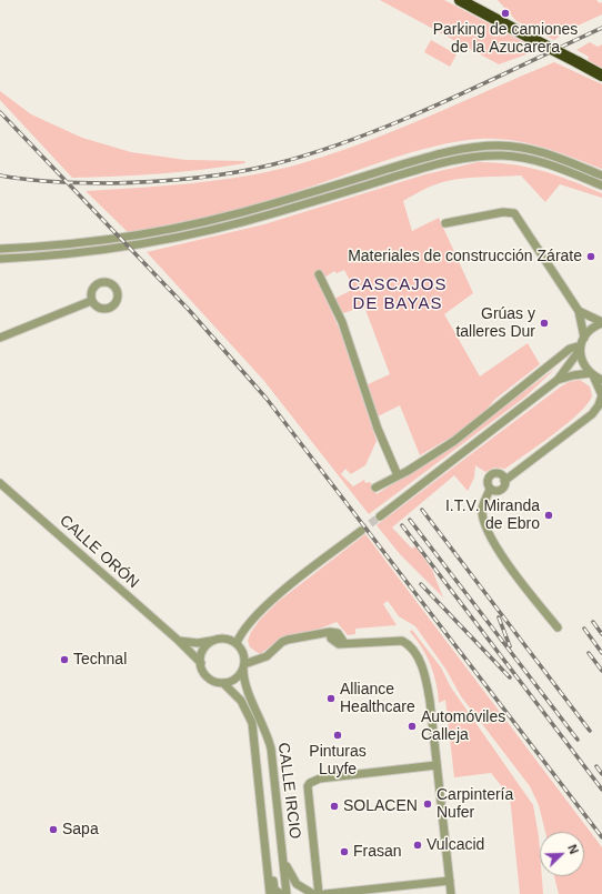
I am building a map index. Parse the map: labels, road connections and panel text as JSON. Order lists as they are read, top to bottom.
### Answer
{
  "streets": {
    "street": ["CALLE ORÓN", "CALLE IRCIO"]
  },
  "crossings": [
    ["CALLE ORÓN", "CALLE IRCIO"]
  ],
  "districts": ["CASCAJOS DE BAYAS"],
  "places": [
    "Parking de camiones de la Azucarera",
    "Materiales de construcción Zárate",
    "Grúas y talleres Dur",
    "I.T.V. Miranda de Ebro",
    "Technal",
    "Alliance Healthcare",
    "Automóviles Calleja",
    "Pinturas Luyfe",
    "Carpintería Nufer",
    "SOLACEN",
    "Sapa",
    "Vulcacid",
    "Frasan"
  ],
  "north": "top right"
}
